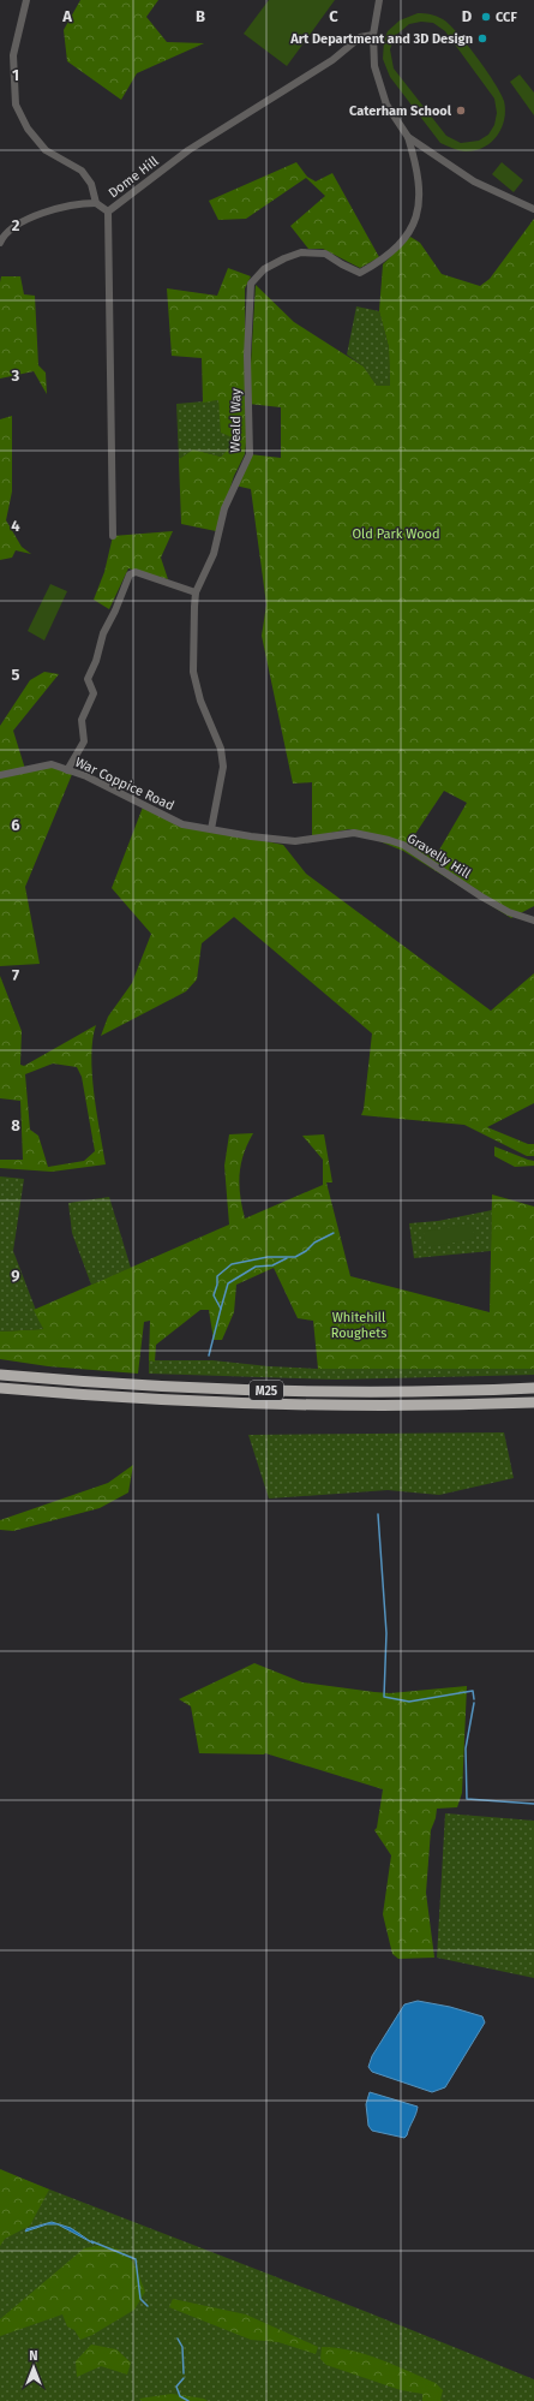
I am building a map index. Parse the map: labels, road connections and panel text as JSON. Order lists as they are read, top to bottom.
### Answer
{
  "streets": {
    "highway": ["M25"],
    "street": [
      "Dome Hill",
      "Weald Way",
      "War Coppice Road",
      "Gravelly Hill"
    ]
  },
  "crossings": [
    ["Weald Way", "War Coppice Road"],
    ["Weald Way", "Gravelly Hill"],
    ["War Coppice Road", "Gravelly Hill"]
  ],
  "parks": ["Old Park Wood", "Whitehill Roughets"],
  "places": ["CCF", "Art Department and 3D Design", "Caterham School"],
  "north": "top",
  "grid": {
    "columns": [
      "A",
      "B",
      "C",
      "D"
    ],
    "rows": [
      "1",
      "2",
      "3",
      "4",
      "5",
      "6",
      "7",
      "8",
      "9"
    ]
  }
}
